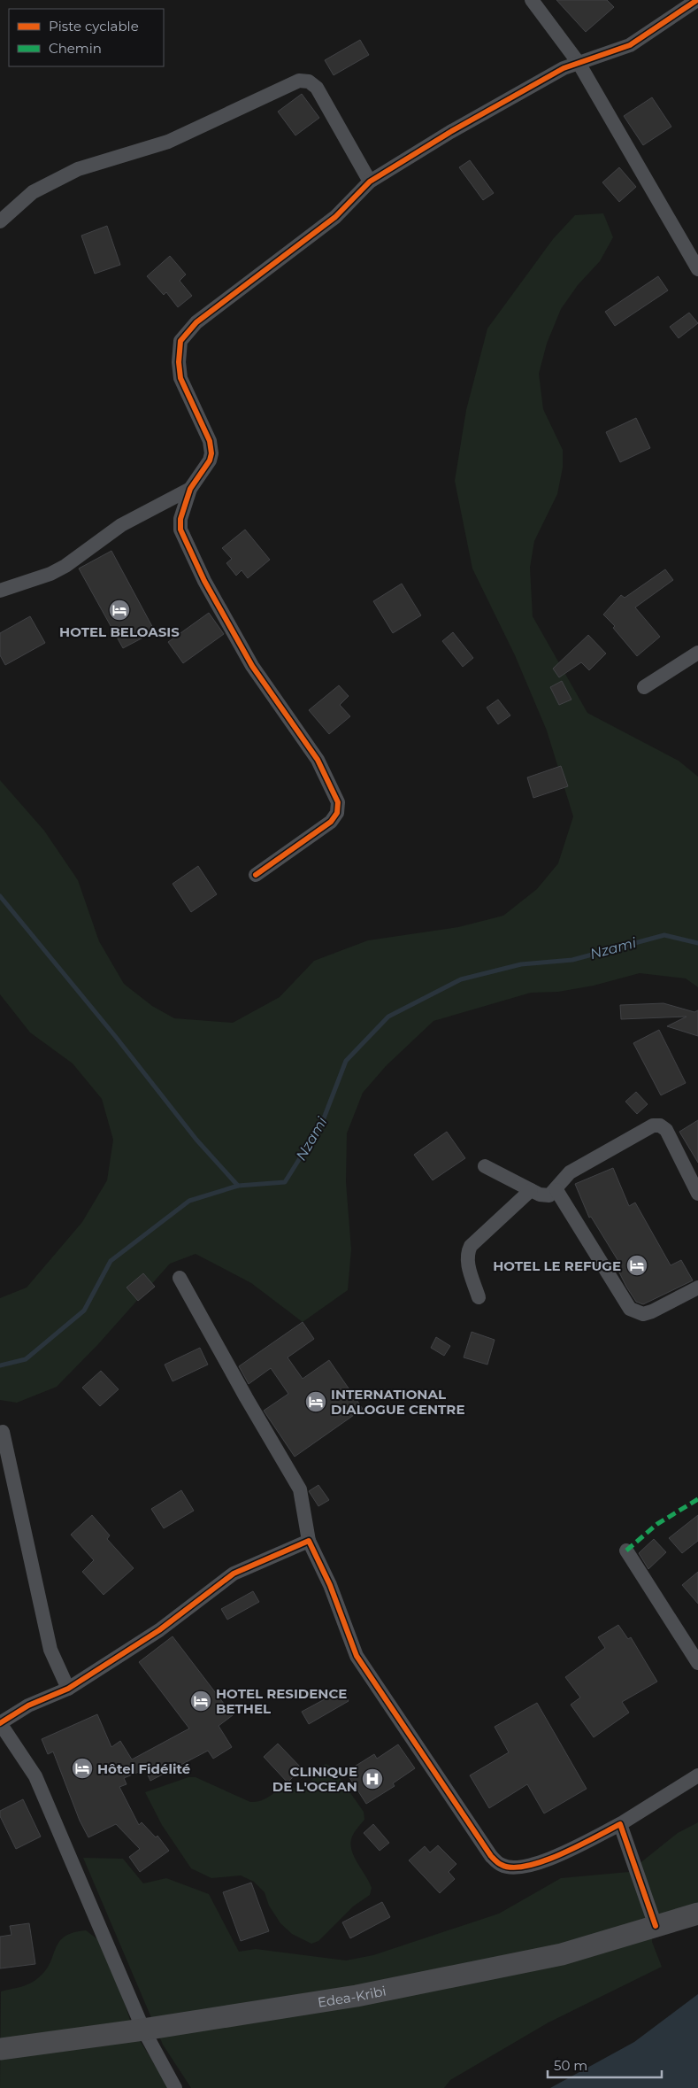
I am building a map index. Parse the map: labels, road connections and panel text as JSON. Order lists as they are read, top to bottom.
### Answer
{
  "streets": {
    "highway": ["Edea-Kribi"]
  },
  "water": ["Nzami"],
  "places": {
    "hotel": [
      "HOTEL BELOASIS",
      "HOTEL LE REFUGE",
      "INTERNATIONAL DIALOGUE CENTRE",
      "HOTEL RESIDENCE BETHEL",
      "Hôtel Fidélité"
    ],
    "hospital": ["CLINIQUE DE L'OCEAN"]
  },
  "legend": ["Piste cyclable", "Chemin"],
  "scale_bar": "50 m"
}
